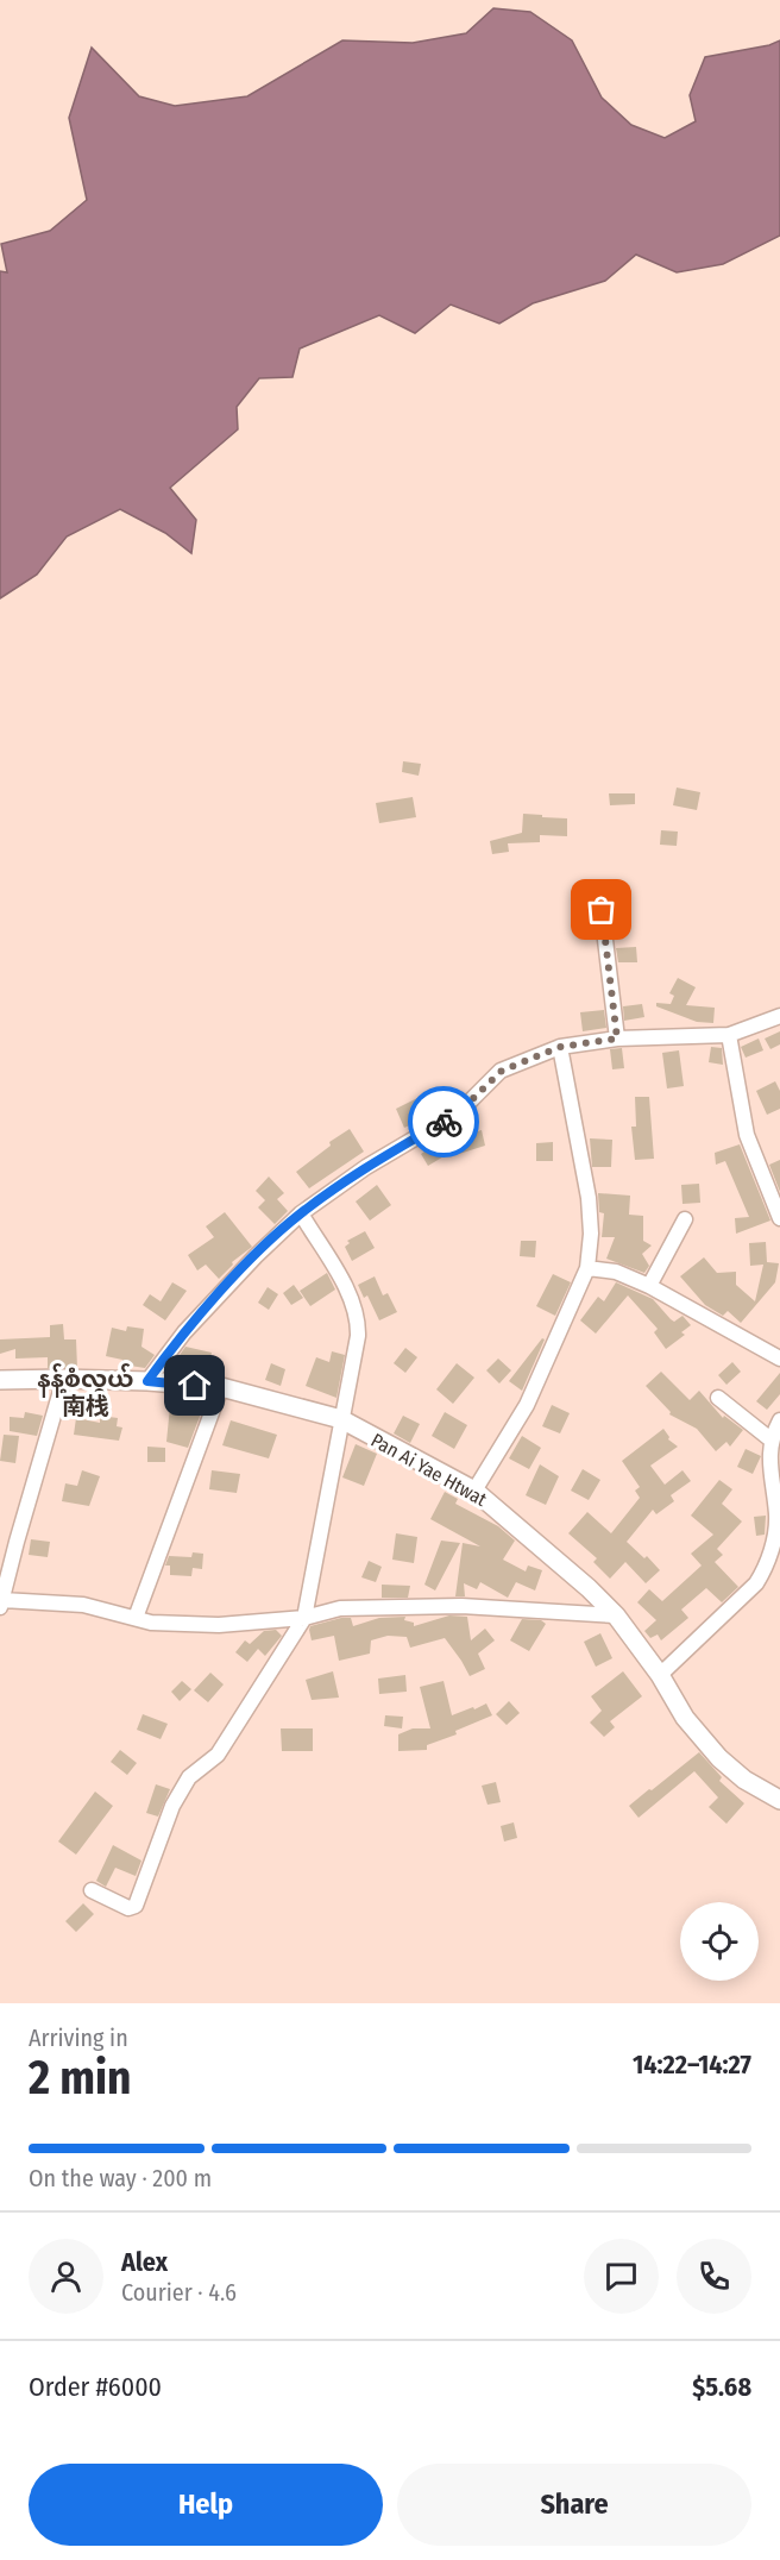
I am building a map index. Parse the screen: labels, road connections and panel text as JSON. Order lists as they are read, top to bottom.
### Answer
{
  "streets": {
    "street": ["Pan Ai Yae Htwat"]
  },
  "districts": ["နန့်စံလွယ် 南栈"],
  "page": {
    "heading": ["2 min", "Arriving in", "14:22–14:27"],
    "panel": [
      "Alex",
      "Courier · 4.6",
      "Order #6000",
      "$5.68"
    ],
    "bar": "On the way · 200 m",
    "buttons": ["Help", "Share"]
  }
}
